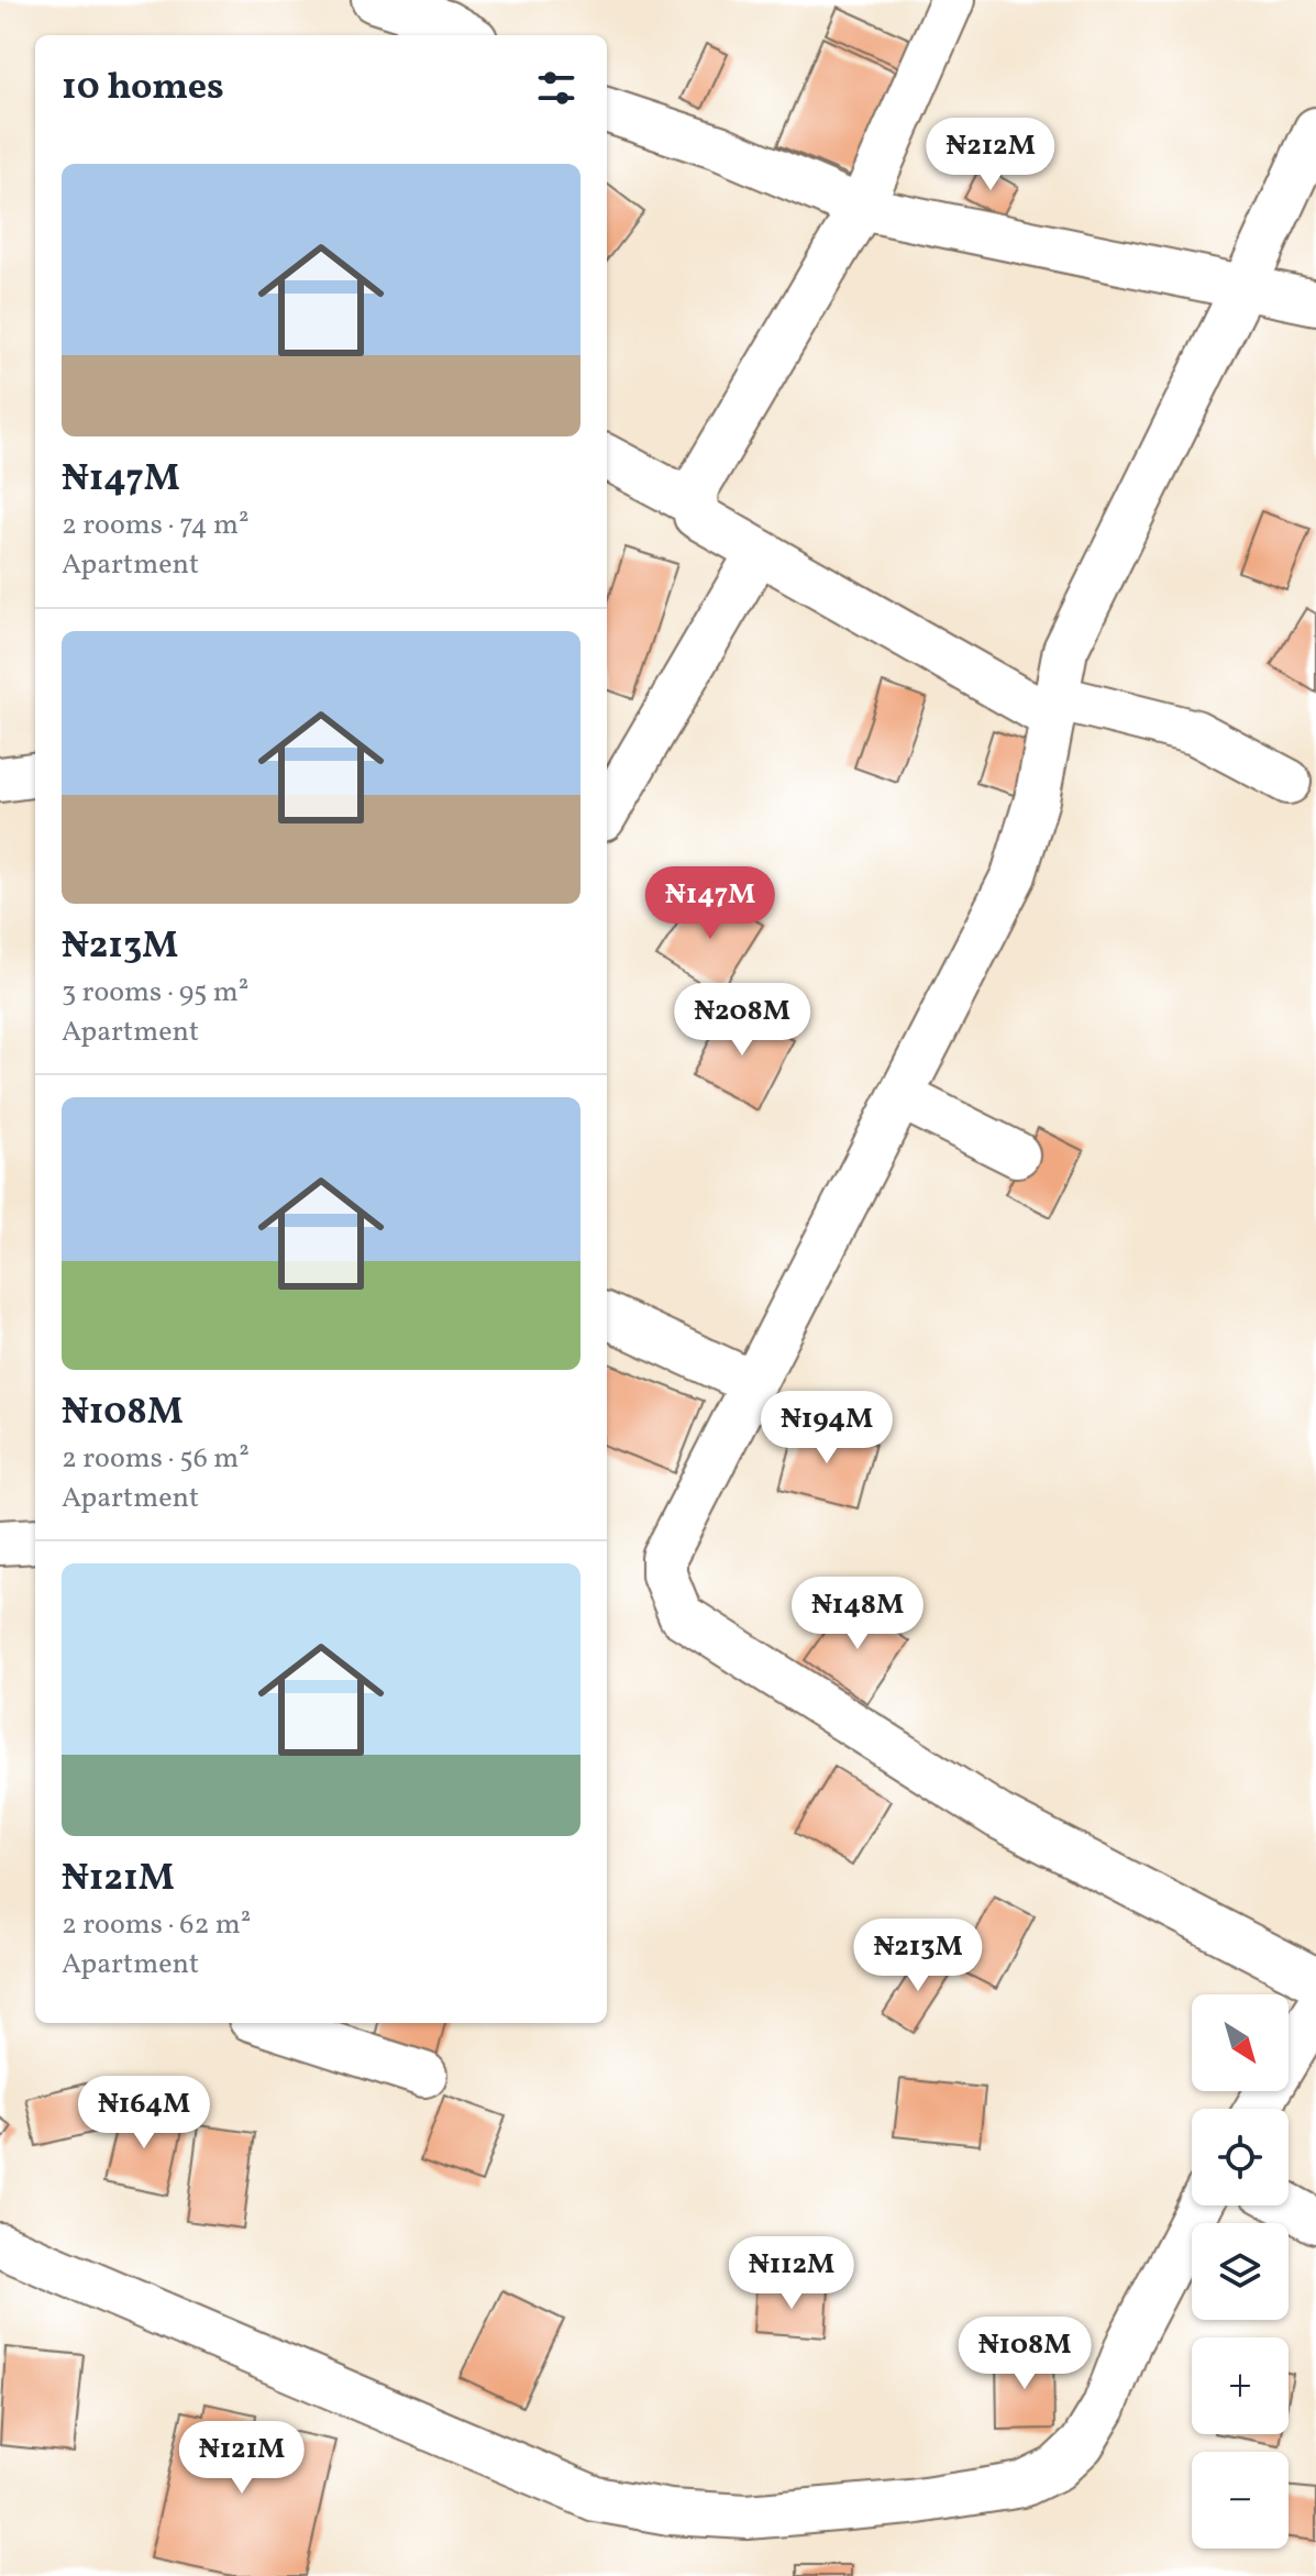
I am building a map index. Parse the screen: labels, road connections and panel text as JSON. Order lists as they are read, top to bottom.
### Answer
{
  "north": "bottom right",
  "page": {
    "heading": "10 homes",
    "price": [
      "₦212M",
      "₦147M",
      "₦208M",
      "₦194M",
      "₦148M",
      "₦213M",
      "₦164M",
      "₦112M",
      "₦108M",
      "₦121M"
    ],
    "list": [
      {
        "name": "₦147M",
        "note": "2 rooms · 74 m² · Apartment"
      },
      {
        "name": "₦213M",
        "note": "3 rooms · 95 m² · Apartment"
      },
      {
        "name": "₦108M",
        "note": "2 rooms · 56 m² · Apartment"
      },
      {
        "name": "₦121M",
        "note": "2 rooms · 62 m² · Apartment"
      }
    ],
    "map_buttons": ["+", "−"]
  }
}
